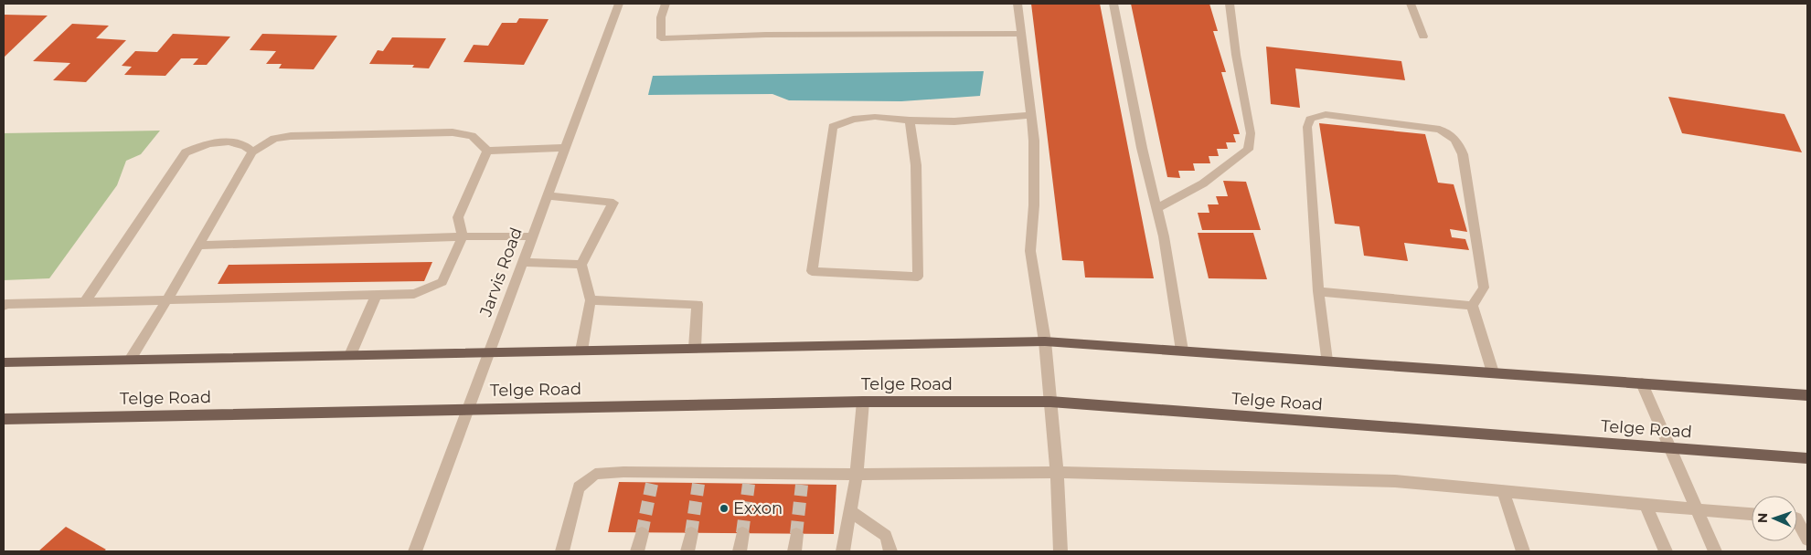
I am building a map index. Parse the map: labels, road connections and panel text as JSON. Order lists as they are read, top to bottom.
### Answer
{
  "streets": {
    "main road": ["Telge Road"],
    "street": ["Jarvis Road"]
  },
  "crossings": [
    ["Jarvis Road", "Telge Road"]
  ],
  "places": ["Exxon"],
  "north": "left"
}
